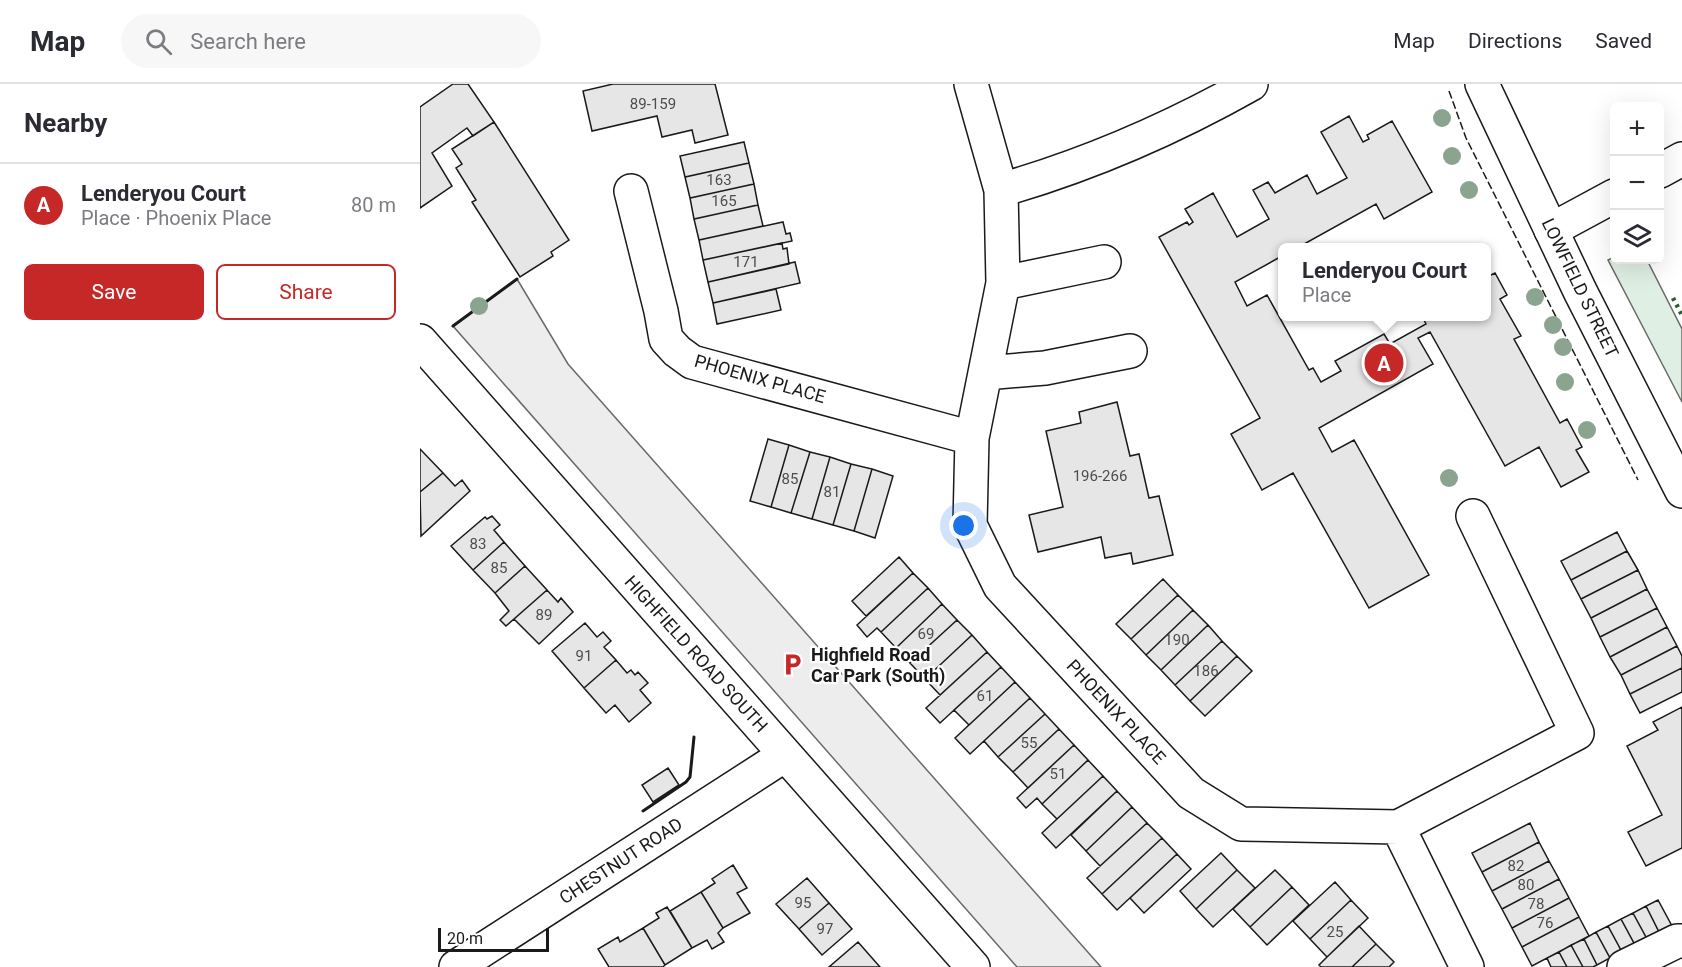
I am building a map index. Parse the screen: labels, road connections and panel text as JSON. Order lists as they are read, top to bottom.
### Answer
{
  "streets": {
    "street": [
      "LOWFIELD STREET",
      "PHOENIX PLACE",
      "HIGHFIELD ROAD SOUTH",
      "CHESTNUT ROAD"
    ]
  },
  "crossings": [
    ["HIGHFIELD ROAD SOUTH", "CHESTNUT ROAD"]
  ],
  "places": {
    "parking": ["Highfield Road Car Park (South)"]
  },
  "house_numbers": [
    "89-159",
    "163",
    "165",
    "171",
    "196-266",
    "85",
    "81",
    "83",
    "85",
    "89",
    "69",
    "190",
    "91",
    "186",
    "61",
    "55",
    "51",
    "82",
    "80",
    "95",
    "78",
    "76",
    "97",
    "25"
  ],
  "scale_bar": "20 m",
  "page": {
    "header": "Map",
    "search": "Search here",
    "nav": ["Map", "Directions", "Saved"],
    "heading": "Nearby",
    "map_buttons": ["+", "−"],
    "list": [
      {
        "mark": "A",
        "name": "Lenderyou Court",
        "note": "Place · Phoenix Place",
        "value": "80 m"
      }
    ],
    "popup": ["Lenderyou Court", "Place"],
    "buttons": ["Save", "Share"],
    "pins": "A",
    "scale": "20 m"
  }
}
